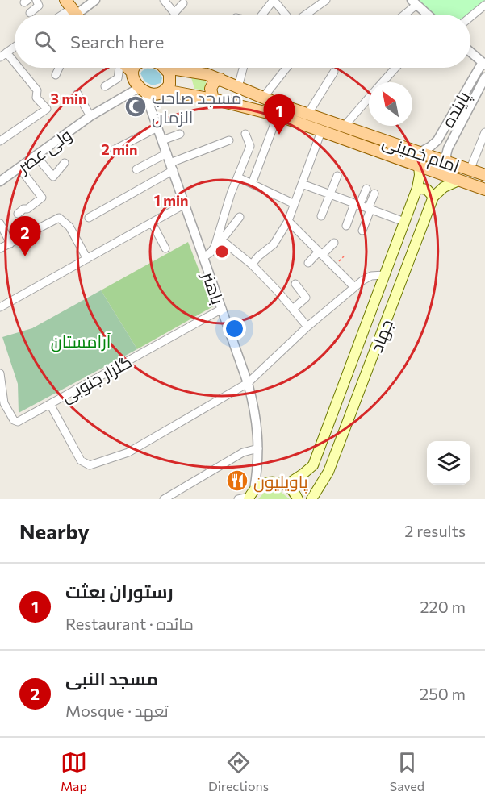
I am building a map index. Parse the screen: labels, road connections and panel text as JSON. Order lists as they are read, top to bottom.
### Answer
{
  "streets": {
    "main road": ["امام خمینی", "جهاد"],
    "street": [
      "پاینده",
      "ولی عصر",
      "باهنر",
      "گلزار جنوبی"
    ]
  },
  "crossings": [
    ["پاینده", "امام خمینی"],
    ["ولی عصر", "باهنر"],
    ["امام خمینی", "جهاد"],
    ["باهنر", "گلزار جنوبی"]
  ],
  "parks": ["آرامستان"],
  "places": {
    "mosque": ["مسجد صاحب الزمان"],
    "restaurant": ["پاویلیون"]
  },
  "north": "top left",
  "page": {
    "search": "Search here",
    "pins": ["1", "2"],
    "heading": ["Nearby", "2 results"],
    "list": [
      {
        "mark": "1",
        "name": "رستوران بعثت",
        "note": "Restaurant · مائده",
        "value": "220 m"
      },
      {
        "mark": "2",
        "name": "مسجد النبی",
        "note": "Mosque · تعهد",
        "value": "250 m"
      }
    ],
    "nav": ["Map", "Directions", "Saved"]
  },
  "rings": ["3 min", "2 min", "1 min"]
}
